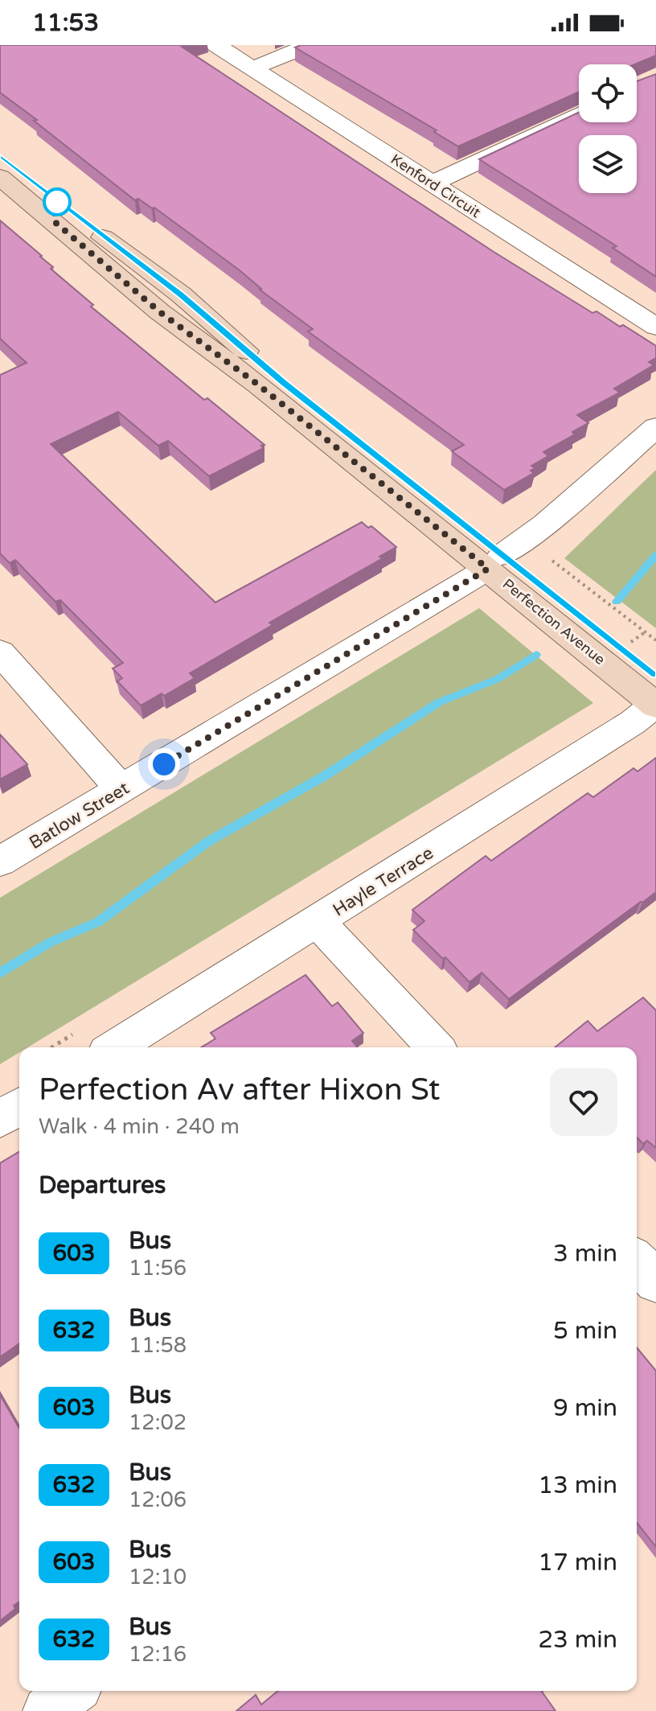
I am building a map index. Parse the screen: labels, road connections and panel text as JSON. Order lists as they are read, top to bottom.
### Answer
{
  "streets": {
    "street": [
      "Kenford Circuit",
      "Perfection Avenue",
      "Batlow Street",
      "Hayle Terrace"
    ]
  },
  "crossings": [
    ["Perfection Avenue", "Batlow Street"],
    ["Perfection Avenue", "Hayle Terrace"]
  ],
  "lines": ["bus line 603"],
  "page": {
    "status": "11:53",
    "heading": [
      ["Perfection Av after Hixon St", "Walk · 4 min · 240 m"],
      "Departures"
    ],
    "list": [
      {
        "mark": "603",
        "name": "Bus",
        "note": "11:56",
        "value": "3 min"
      },
      {
        "mark": "632",
        "name": "Bus",
        "note": "11:58",
        "value": "5 min"
      },
      {
        "mark": "603",
        "name": "Bus",
        "note": "12:02",
        "value": "9 min"
      },
      {
        "mark": "632",
        "name": "Bus",
        "note": "12:06",
        "value": "13 min"
      },
      {
        "mark": "603",
        "name": "Bus",
        "note": "12:10",
        "value": "17 min"
      },
      {
        "mark": "632",
        "name": "Bus",
        "note": "12:16",
        "value": "23 min"
      }
    ]
  }
}
